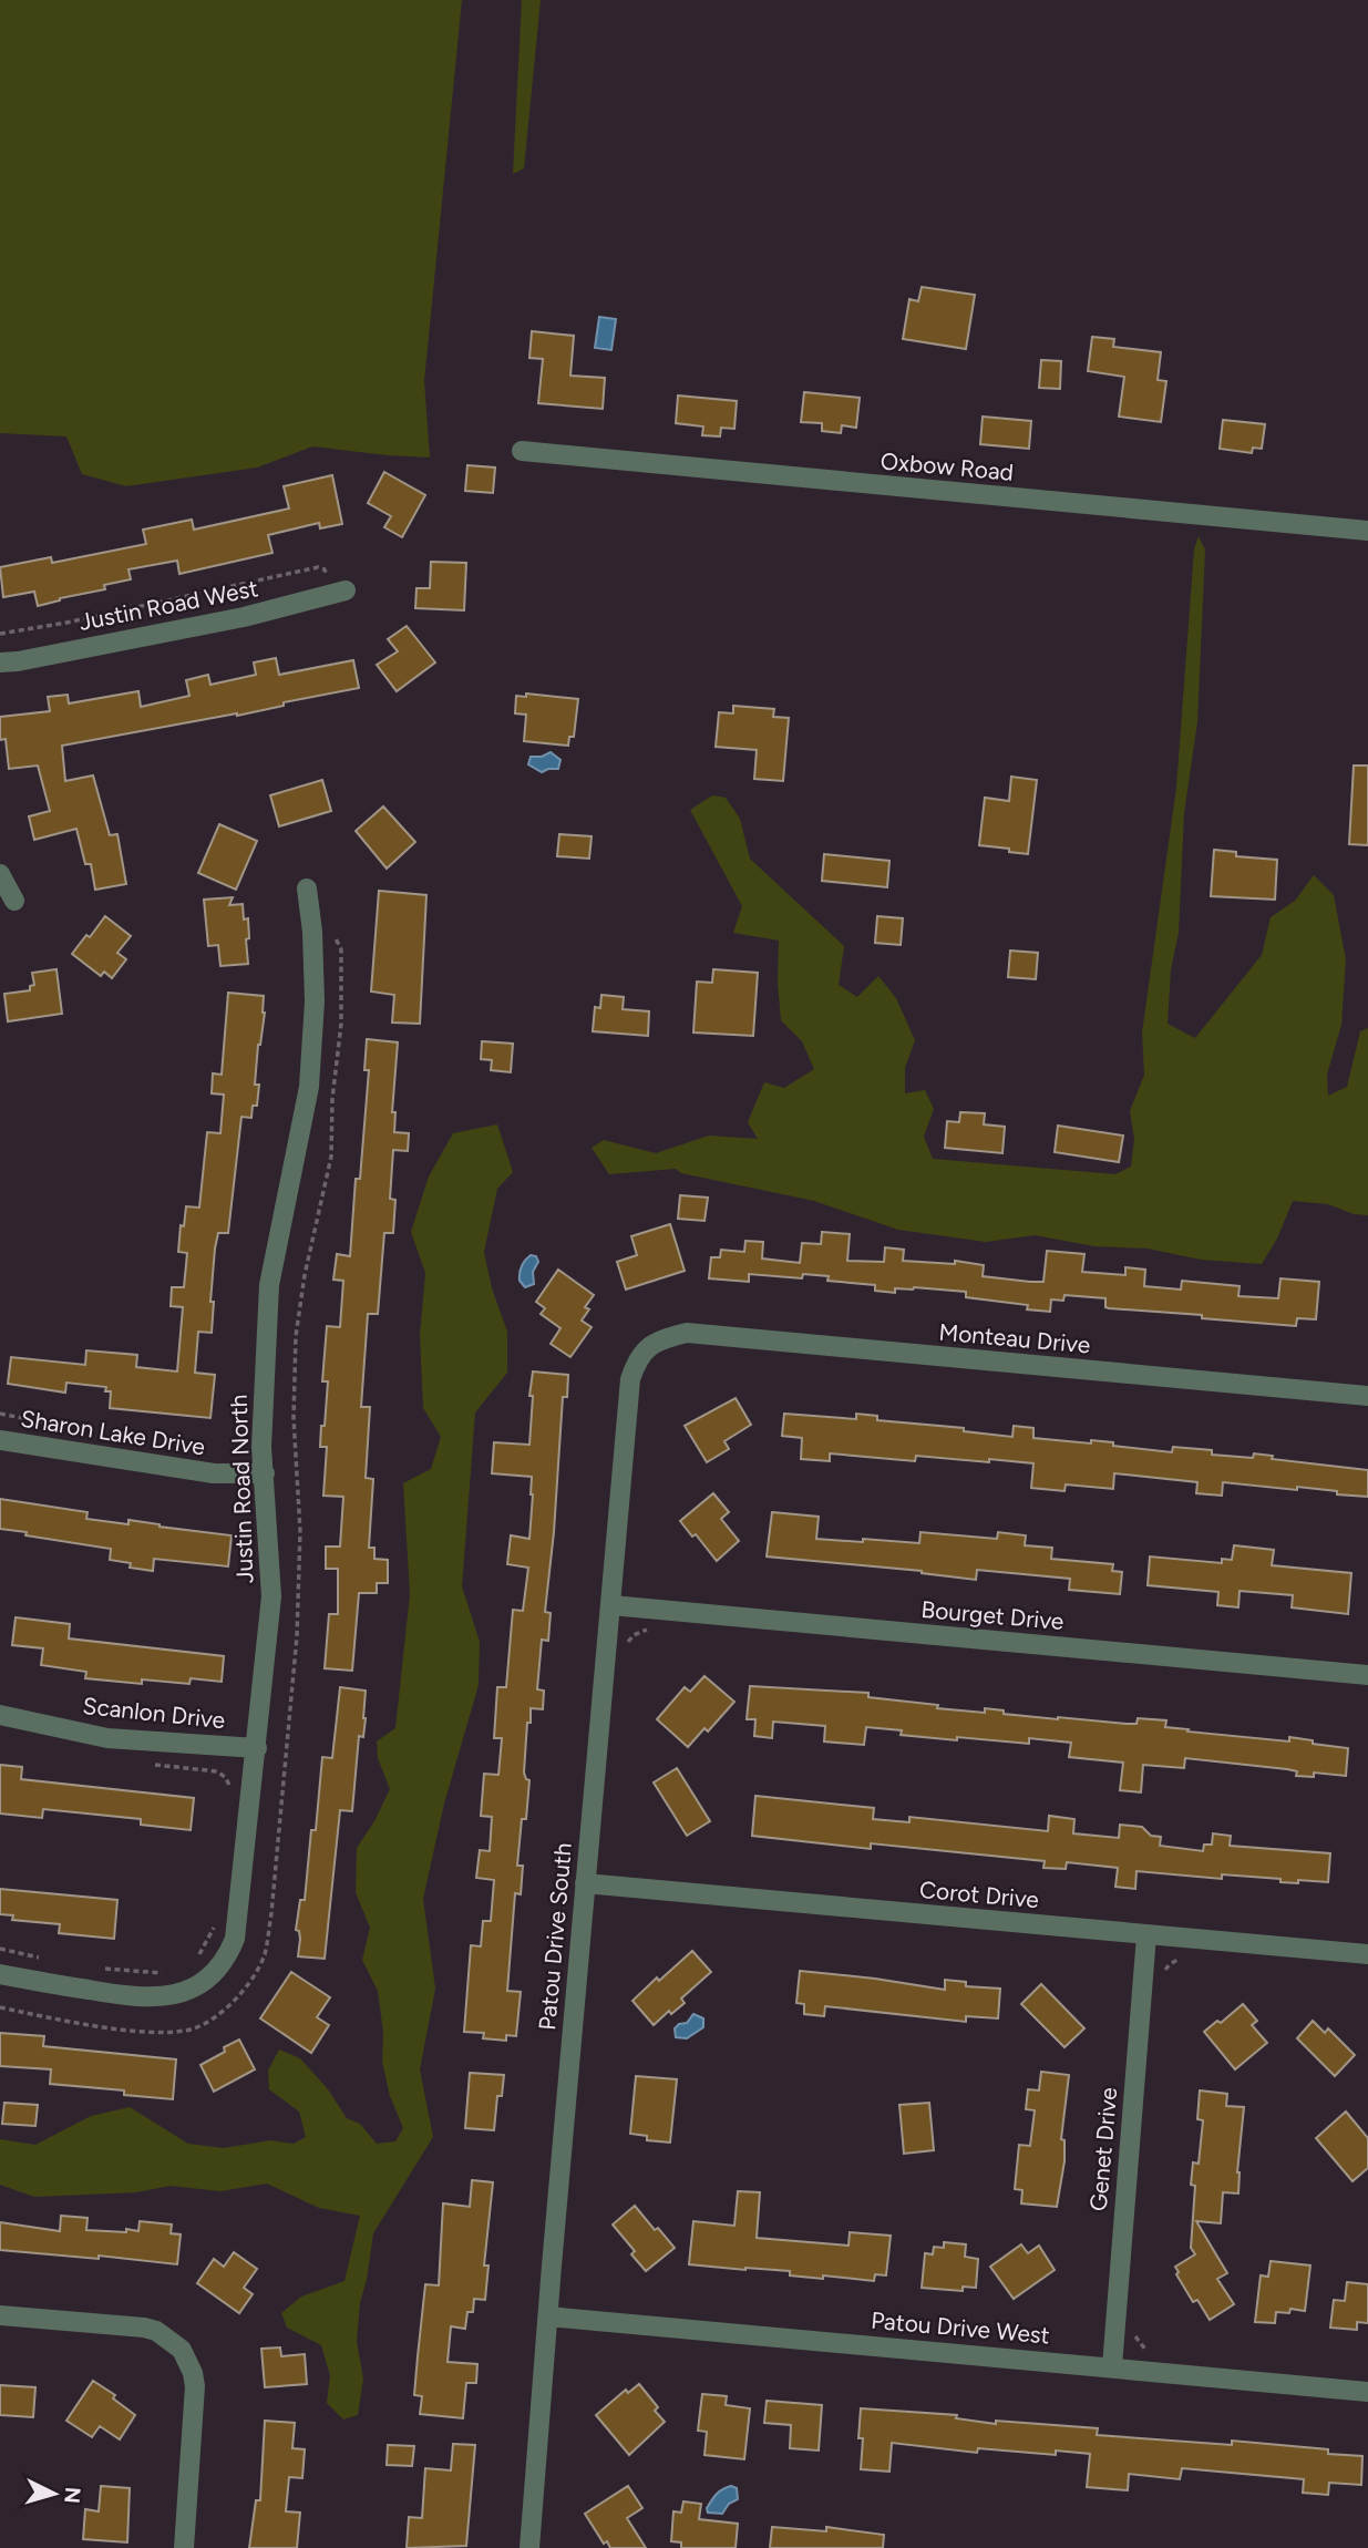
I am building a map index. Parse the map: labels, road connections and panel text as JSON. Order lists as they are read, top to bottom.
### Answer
{
  "streets": {
    "street": [
      "Oxbow Road",
      "Justin Road West",
      "Monteau Drive",
      "Sharon Lake Drive",
      "Justin Road North",
      "Bourget Drive",
      "Scanlon Drive",
      "Corot Drive",
      "Patou Drive South",
      "Genet Drive",
      "Patou Drive West"
    ]
  },
  "crossings": [
    ["Monteau Drive", "Patou Drive South"],
    ["Sharon Lake Drive", "Justin Road North"],
    ["Justin Road North", "Scanlon Drive"],
    ["Bourget Drive", "Patou Drive South"],
    ["Corot Drive", "Patou Drive South"],
    ["Corot Drive", "Genet Drive"],
    ["Patou Drive South", "Patou Drive West"],
    ["Genet Drive", "Patou Drive West"]
  ],
  "north": "right"
}
